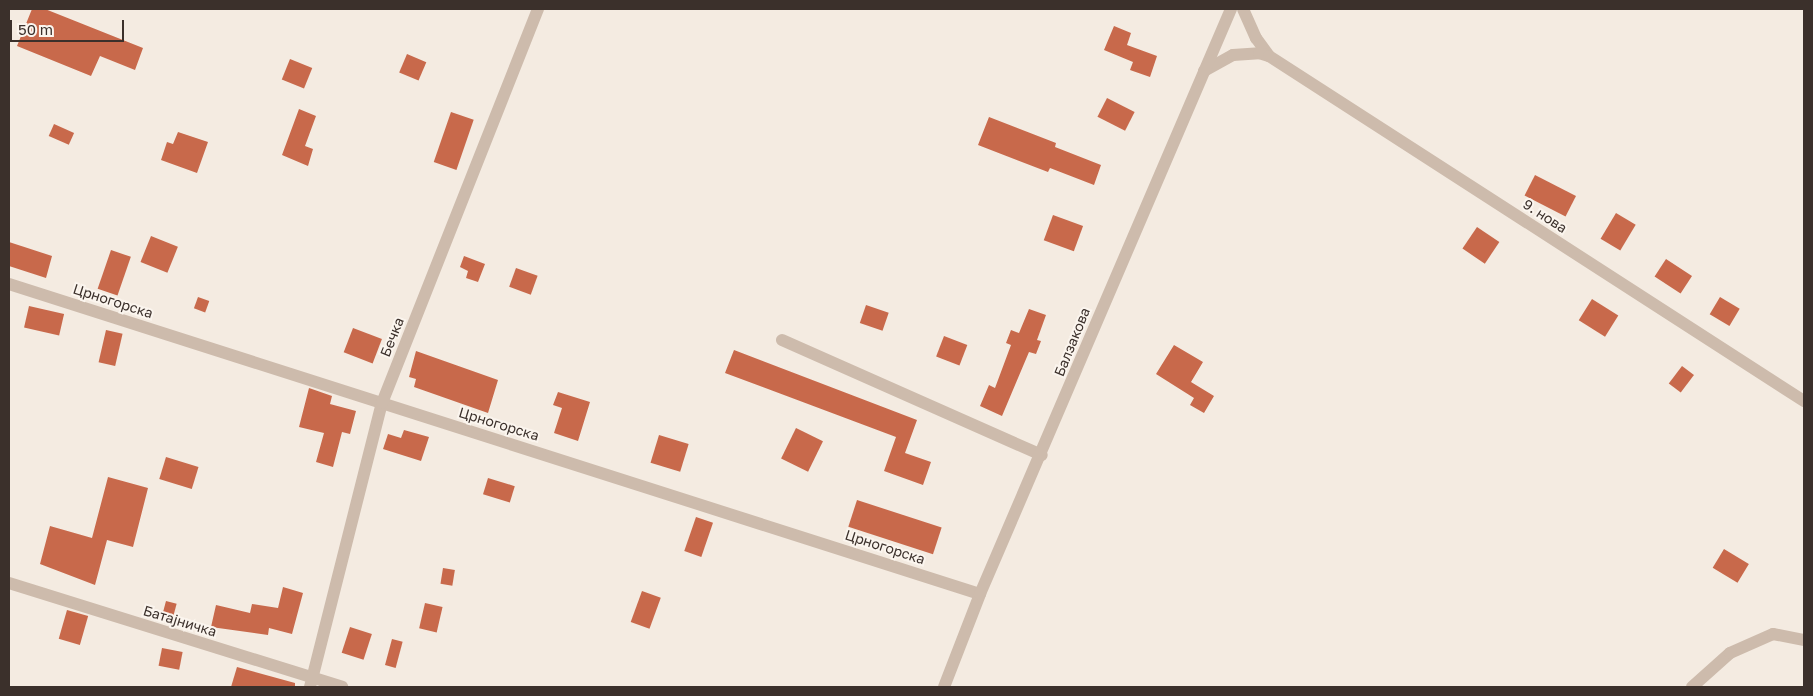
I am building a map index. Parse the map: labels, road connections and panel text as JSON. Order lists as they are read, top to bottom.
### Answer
{
  "streets": {
    "street": [
      "9. нова",
      "Црногорска",
      "Бечка",
      "Балзакова",
      "Батајничка"
    ]
  },
  "crossings": [
    ["9. нова", "Балзакова"],
    ["Црногорска", "Бечка"],
    ["Црногорска", "Балзакова"],
    ["Бечка", "Батајничка"]
  ],
  "scale_bar": "50 m"
}
